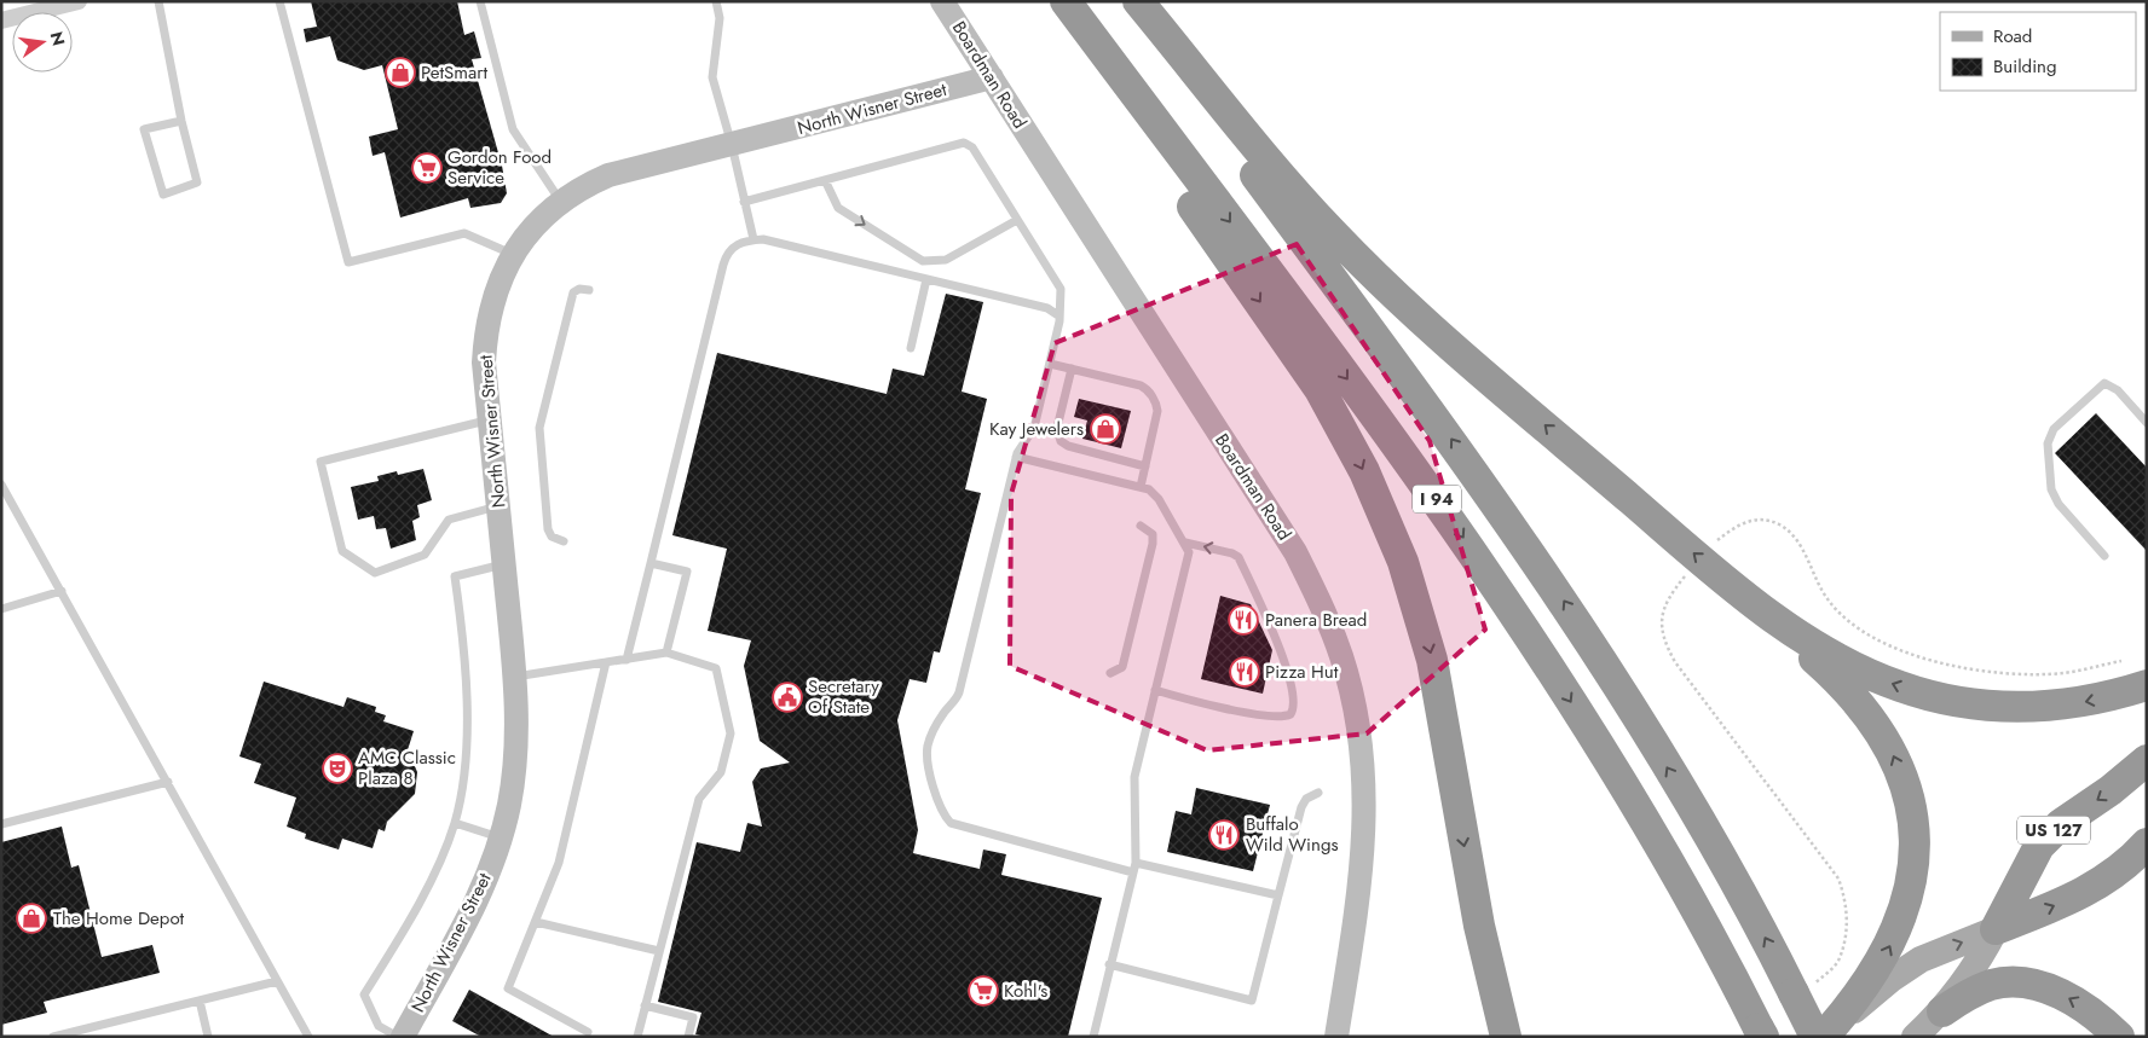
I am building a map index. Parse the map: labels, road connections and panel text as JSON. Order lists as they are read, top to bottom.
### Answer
{
  "streets": {
    "highway": ["I 94", "US 127"],
    "street": ["Boardman Road", "North Wisner Street"]
  },
  "crossings": [
    ["Boardman Road", "North Wisner Street"]
  ],
  "places": {
    "shop": ["PetSmart", "Kay Jewelers", "The Home Depot"],
    "supermarket": ["Gordon Food Service", "Kohl's"],
    "restaurant": ["Panera Bread", "Pizza Hut", "Buffalo Wild Wings"],
    "public building": ["Secretary Of State"],
    "theatre": ["AMC Classic Plaza 8"]
  },
  "legend": ["Road", "Building"],
  "north": "right"
}
